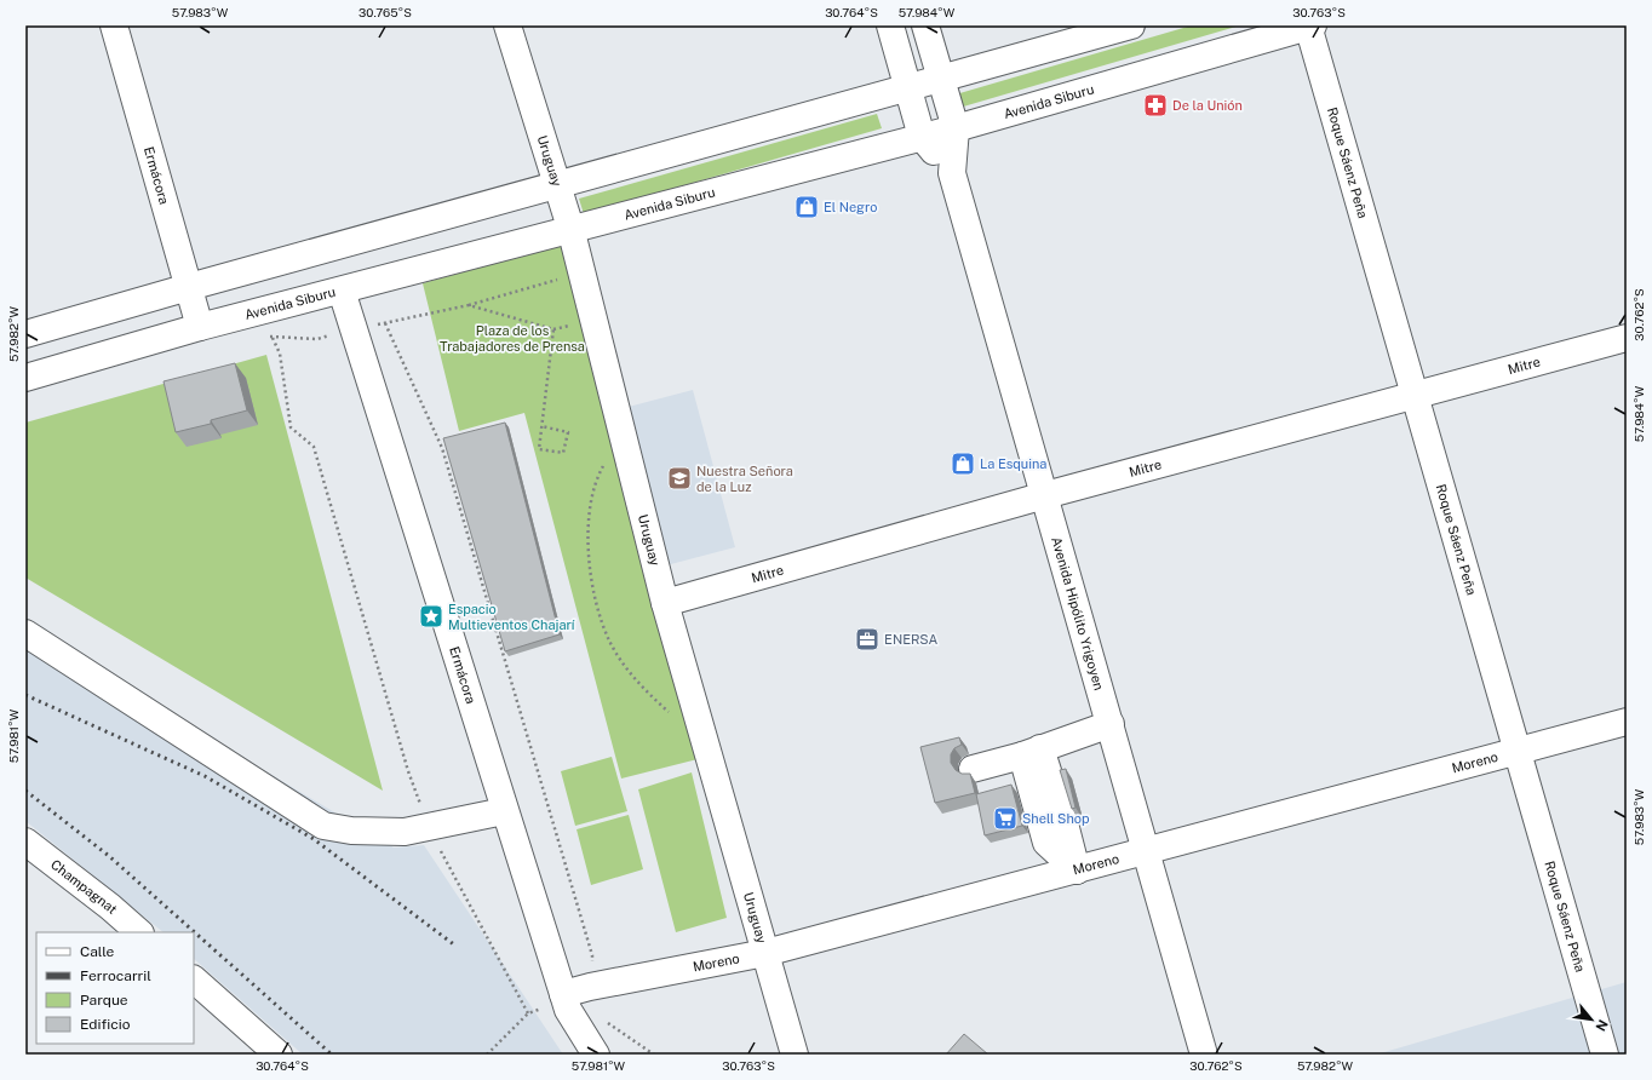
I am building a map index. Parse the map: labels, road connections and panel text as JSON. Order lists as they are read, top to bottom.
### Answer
{
  "streets": {
    "street": [
      "Avenida Siburu",
      "Uruguay",
      "Roque Sáenz Peña",
      "Ermácora",
      "Mitre",
      "Avenida Hipólito Yrigoyen",
      "Moreno",
      "Champagnat"
    ]
  },
  "crossings": [
    ["Avenida Siburu", "Uruguay"],
    ["Avenida Siburu", "Roque Sáenz Peña"],
    ["Avenida Siburu", "Ermácora"],
    ["Avenida Siburu", "Avenida Hipólito Yrigoyen"],
    ["Uruguay", "Mitre"],
    ["Uruguay", "Moreno"],
    ["Roque Sáenz Peña", "Mitre"],
    ["Roque Sáenz Peña", "Moreno"],
    ["Ermácora", "Moreno"],
    ["Mitre", "Avenida Hipólito Yrigoyen"],
    ["Avenida Hipólito Yrigoyen", "Moreno"]
  ],
  "parks": ["Plaza de los Trabajadores de Prensa"],
  "places": {
    "pharmacy": ["De la Unión"],
    "shop": ["El Negro", "La Esquina"],
    "school or university": ["Nuestra Señora de la Luz"],
    "place": ["Espacio Multieventos Chajarí"],
    "office": ["ENERSA"],
    "supermarket": ["Shell Shop"]
  },
  "legend": [
    "Calle",
    "Ferrocarril",
    "Parque",
    "Edificio"
  ],
  "north": "bottom right",
  "coordinates": [
    "57.983°W",
    "30.765°S",
    "30.764°S",
    "57.984°W",
    "30.763°S",
    "30.762°S",
    "57.982°W",
    "57.981°W"
  ]
}
